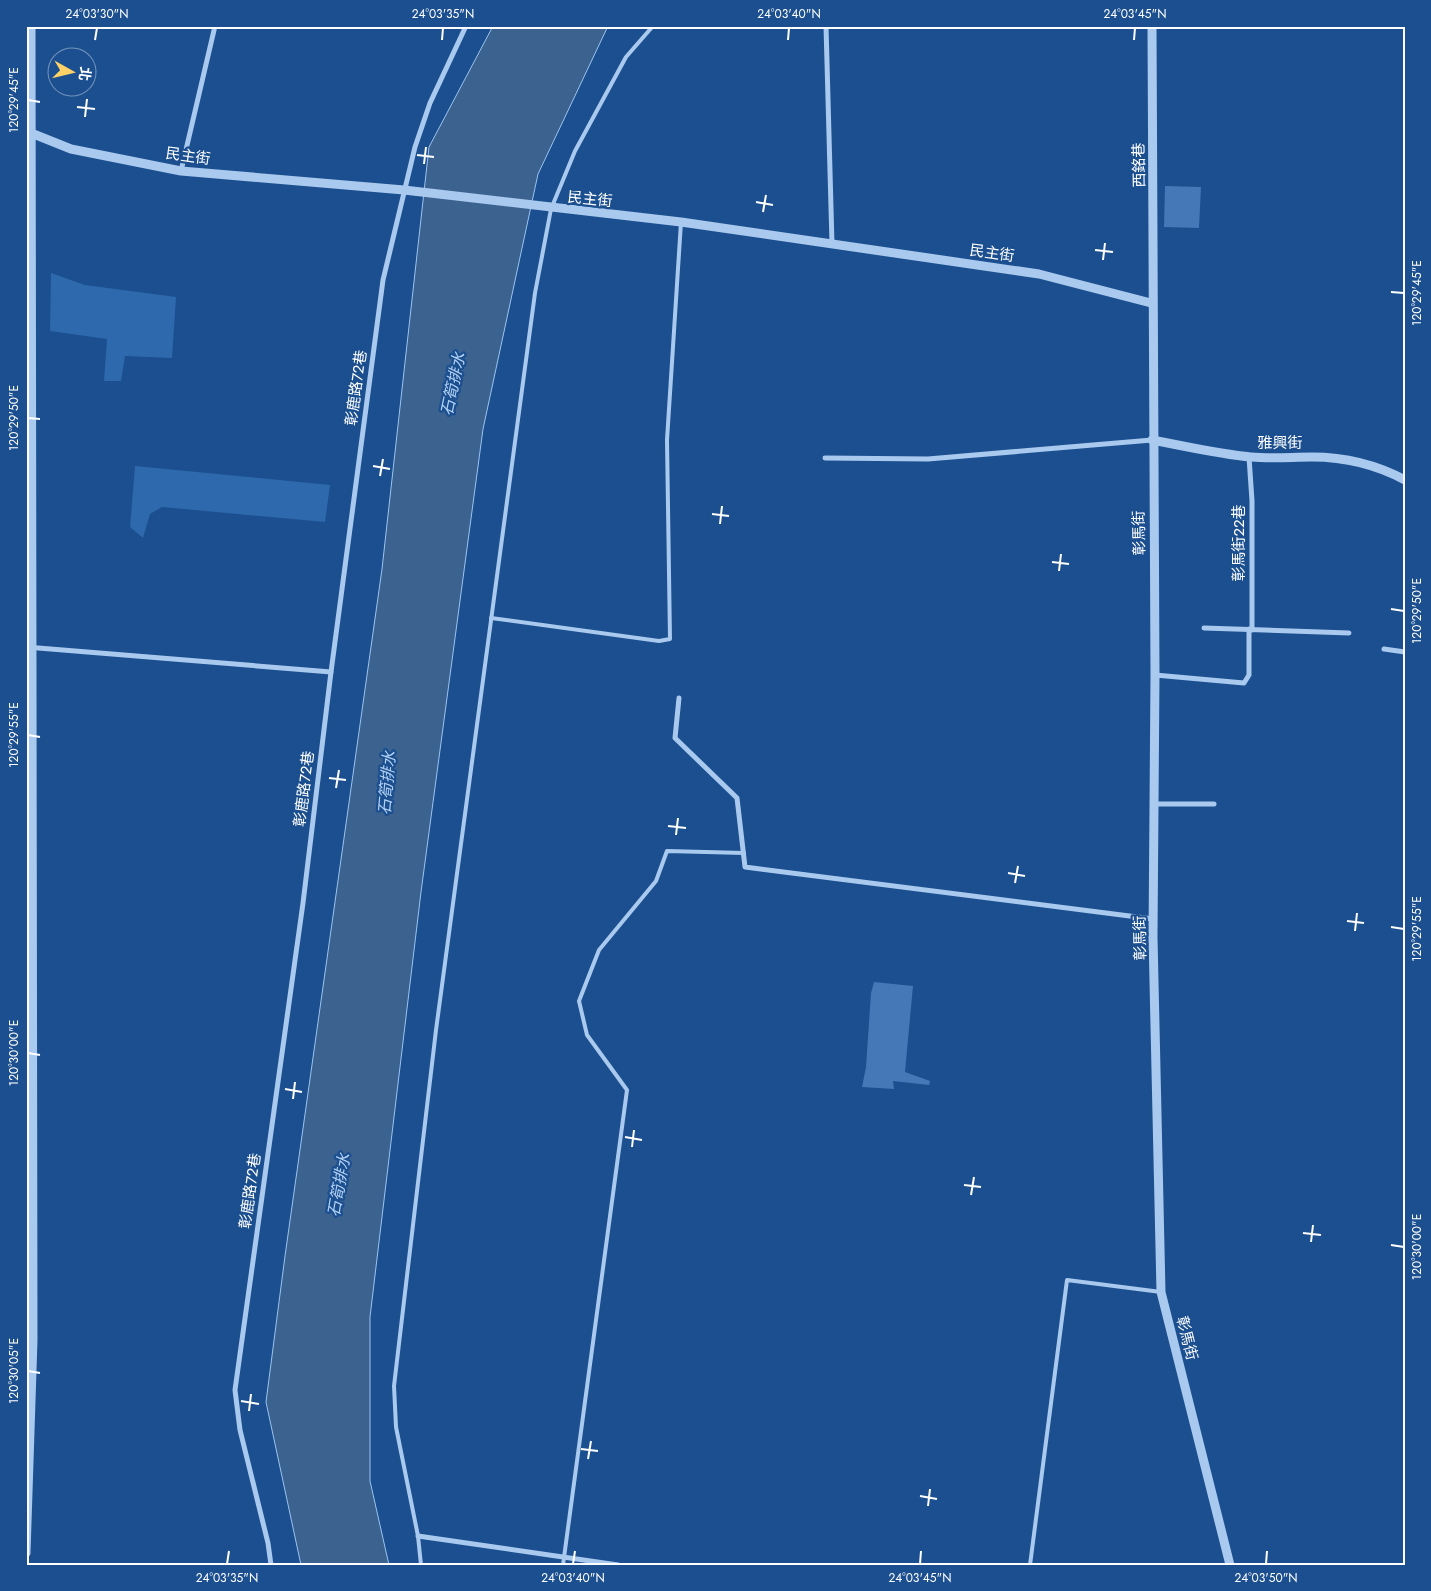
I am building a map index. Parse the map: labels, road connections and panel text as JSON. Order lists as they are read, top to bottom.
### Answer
{
  "streets": {
    "street": [
      "民主街",
      "西銘巷",
      "彰鹿路72巷",
      "雅興街",
      "彰馬街",
      "彰馬街22巷"
    ]
  },
  "crossings": [
    ["民主街", "西銘巷"],
    ["民主街", "彰鹿路72巷"],
    ["民主街", "彰馬街"],
    ["西銘巷", "彰馬街"],
    ["雅興街", "彰馬街"],
    ["雅興街", "彰馬街22巷"],
    ["彰馬街", "彰馬街22巷"]
  ],
  "water": ["石筍排水"],
  "north": "right",
  "coordinates": [
    "24°03'30\"N",
    "24°03'35\"N",
    "24°03'40\"N",
    "24°03'45\"N",
    "120°29'45\"E",
    "120°29'50\"E",
    "120°29'55\"E",
    "120°30'00\"E",
    "120°30'05\"E",
    "24°03'50\"N"
  ]
}
